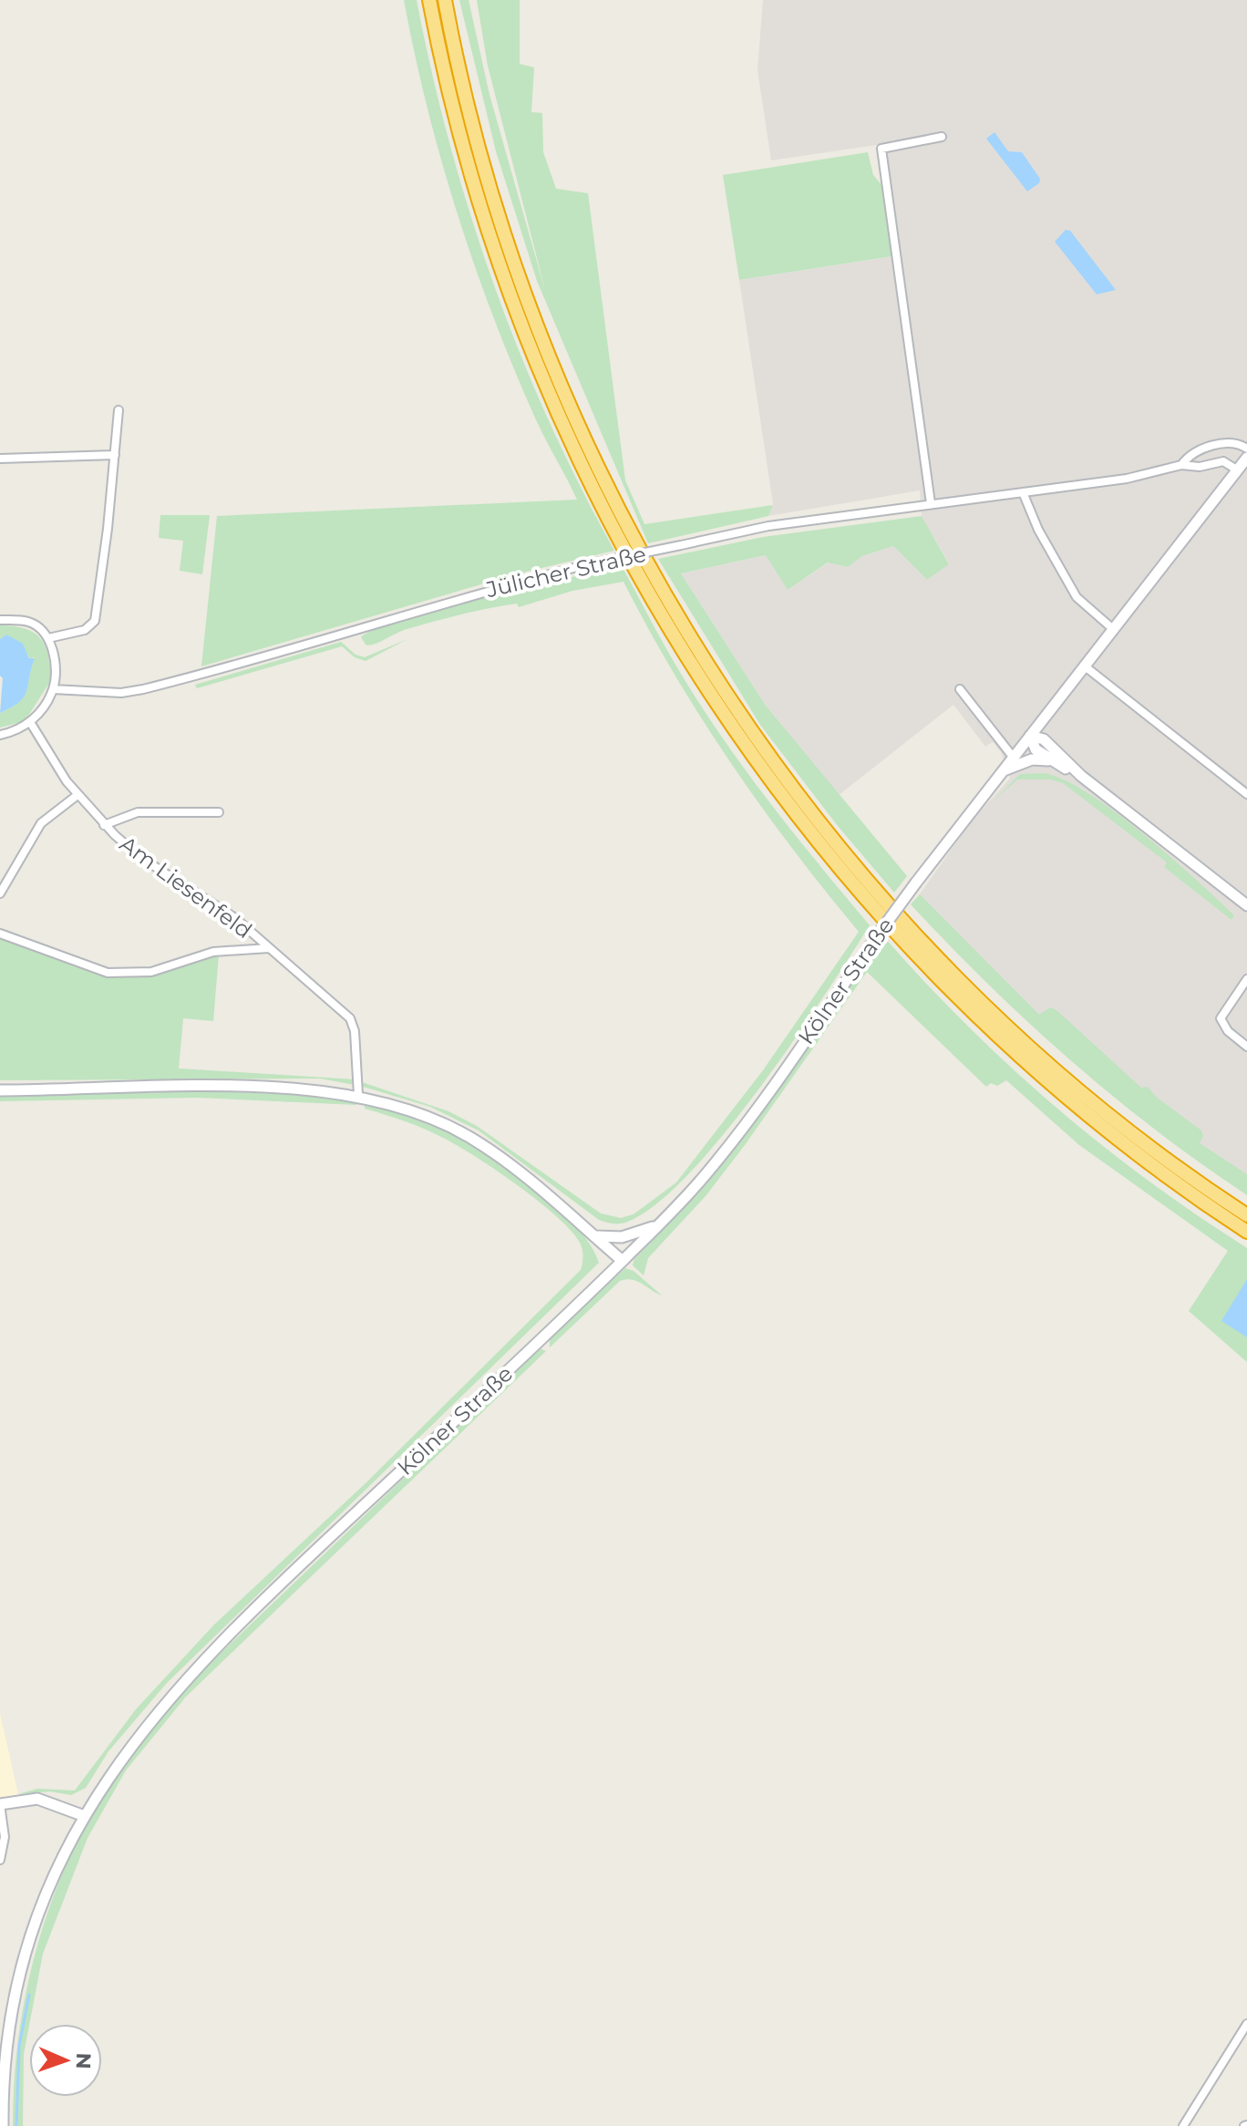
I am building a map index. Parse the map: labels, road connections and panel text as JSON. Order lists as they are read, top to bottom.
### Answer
{
  "streets": {
    "main road": ["Kölner Straße"],
    "street": ["Jülicher Straße", "Am Liesenfeld"]
  },
  "crossings": [
    ["Jülicher Straße", "Kölner Straße"]
  ],
  "north": "right"
}
